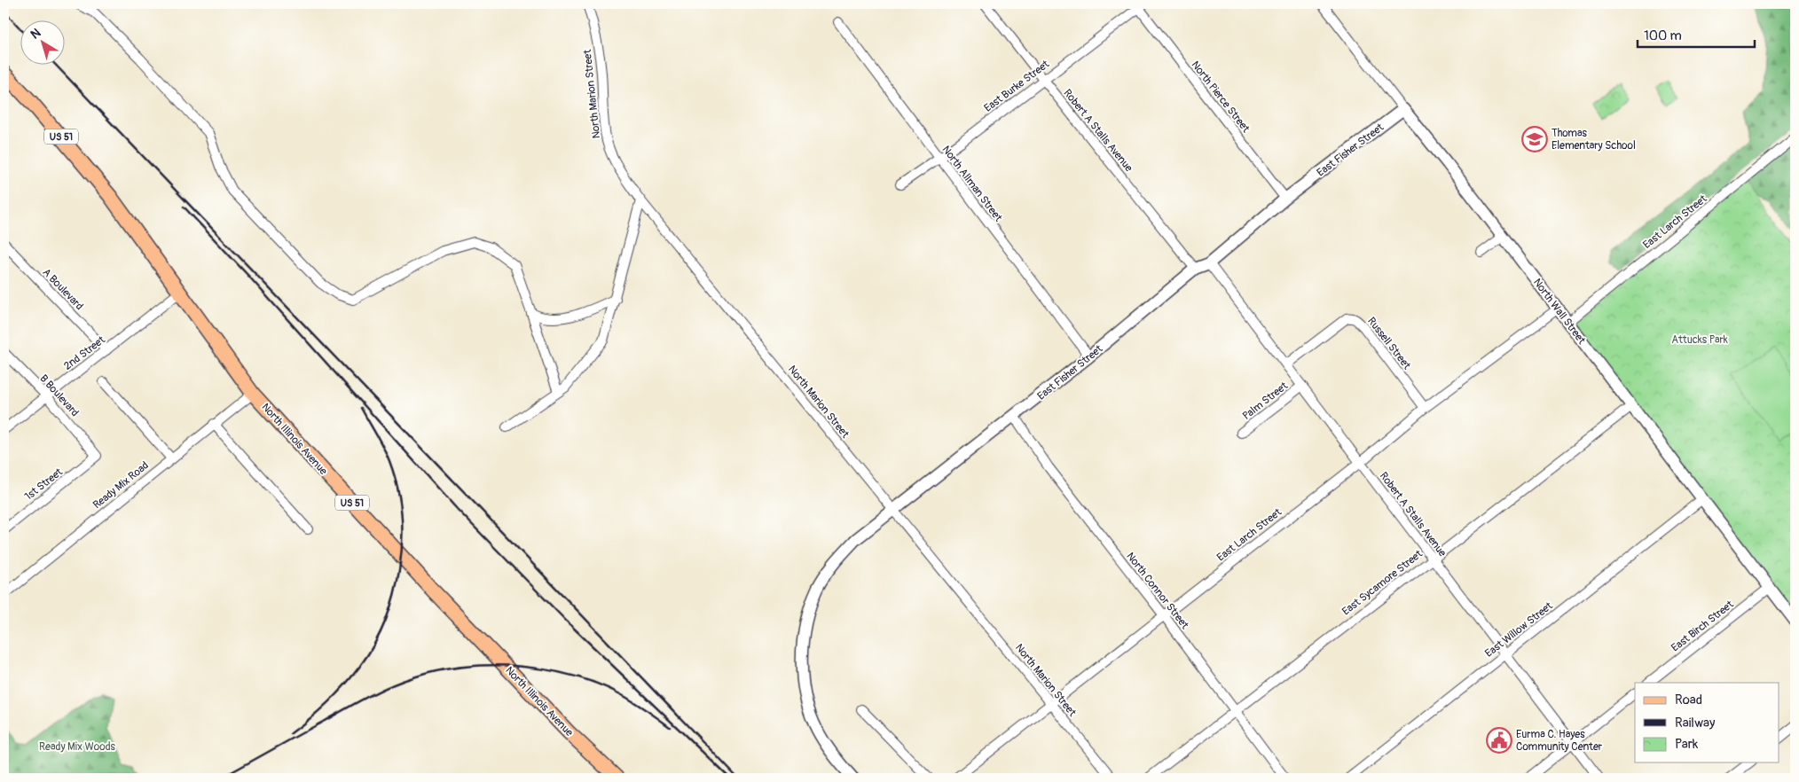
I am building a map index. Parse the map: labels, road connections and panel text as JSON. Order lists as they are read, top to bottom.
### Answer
{
  "streets": {
    "main road": ["US 51", "North Illinois Avenue"],
    "street": [
      "East Burke Street",
      "North Marion Street",
      "North Pierce Street",
      "Robert A Stalls Avenue",
      "East Fisher Street",
      "North Allman Street",
      "East Larch Street",
      "A Boulevard",
      "North Wall Street",
      "Russell Street",
      "2nd Street",
      "B Boulevard",
      "Palm Street",
      "1st Street",
      "Ready Mix Road",
      "East Sycamore Street",
      "North Connor Street",
      "East Birch Street",
      "East Willow Street"
    ]
  },
  "crossings": [
    ["East Burke Street", "North Pierce Street"],
    ["East Burke Street", "Robert A Stalls Avenue"],
    ["East Burke Street", "North Allman Street"],
    ["North Marion Street", "East Fisher Street"],
    ["North Marion Street", "East Larch Street"],
    ["North Pierce Street", "East Fisher Street"],
    ["Robert A Stalls Avenue", "East Fisher Street"],
    ["Robert A Stalls Avenue", "East Larch Street"],
    ["Robert A Stalls Avenue", "Russell Street"],
    ["Robert A Stalls Avenue", "Palm Street"],
    ["Robert A Stalls Avenue", "East Sycamore Street"],
    ["Robert A Stalls Avenue", "East Willow Street"],
    ["East Fisher Street", "North Allman Street"],
    ["East Fisher Street", "North Wall Street"],
    ["East Fisher Street", "North Connor Street"],
    ["East Larch Street", "North Wall Street"],
    ["East Larch Street", "Russell Street"],
    ["East Larch Street", "North Connor Street"],
    ["A Boulevard", "2nd Street"],
    ["North Wall Street", "East Sycamore Street"],
    ["North Wall Street", "East Birch Street"],
    ["North Wall Street", "East Willow Street"],
    ["2nd Street", "B Boulevard"],
    ["2nd Street", "North Illinois Avenue"],
    ["B Boulevard", "1st Street"],
    ["North Illinois Avenue", "Ready Mix Road"],
    ["East Sycamore Street", "North Connor Street"]
  ],
  "parks": ["Attucks Park", "Ready Mix Woods"],
  "places": {
    "school or university": ["Thomas Elementary School"],
    "public building": ["Eurma C. Hayes Community Center"]
  },
  "legend": ["Road", "Railway", "Park"],
  "scale_bar": "100 m",
  "north": "top left"
}
